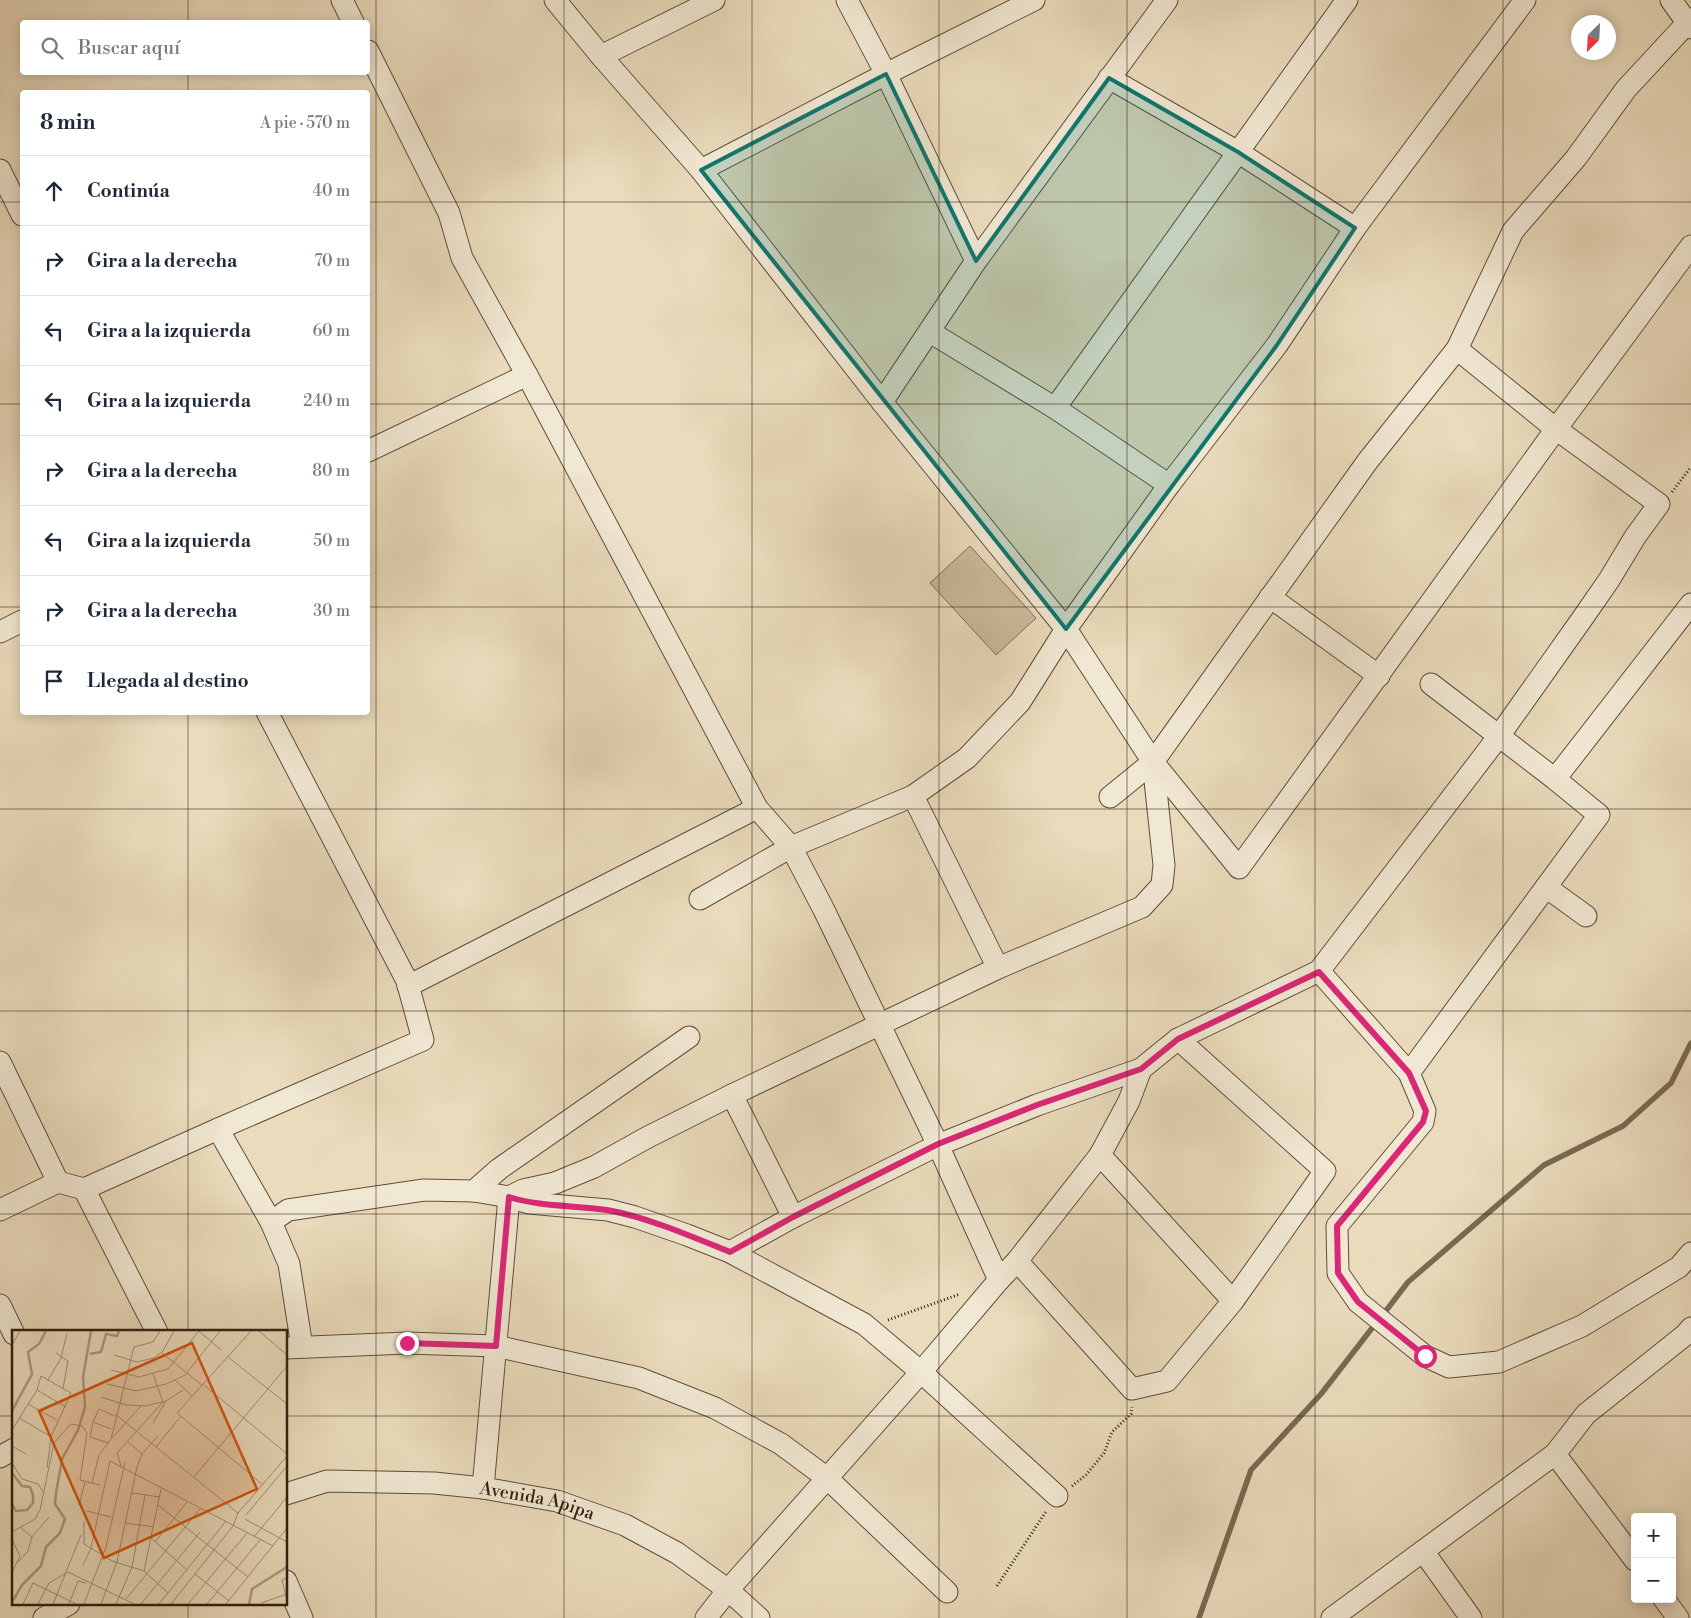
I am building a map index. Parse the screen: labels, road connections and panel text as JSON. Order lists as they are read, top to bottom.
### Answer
{
  "streets": {
    "street": ["Avenida Apipa"]
  },
  "north": "bottom left",
  "page": {
    "search": "Buscar aquí",
    "heading": ["8 min", "A pie · 570 m"],
    "list": [
      ["Continúa", "40 m"],
      ["Gira a la derecha", "70 m"],
      ["Gira a la izquierda", "60 m"],
      ["Gira a la izquierda", "240 m"],
      ["Gira a la derecha", "80 m"],
      ["Gira a la izquierda", "50 m"],
      ["Gira a la derecha", "30 m"],
      "Llegada al destino"
    ],
    "map_buttons": ["+", "−"]
  }
}
